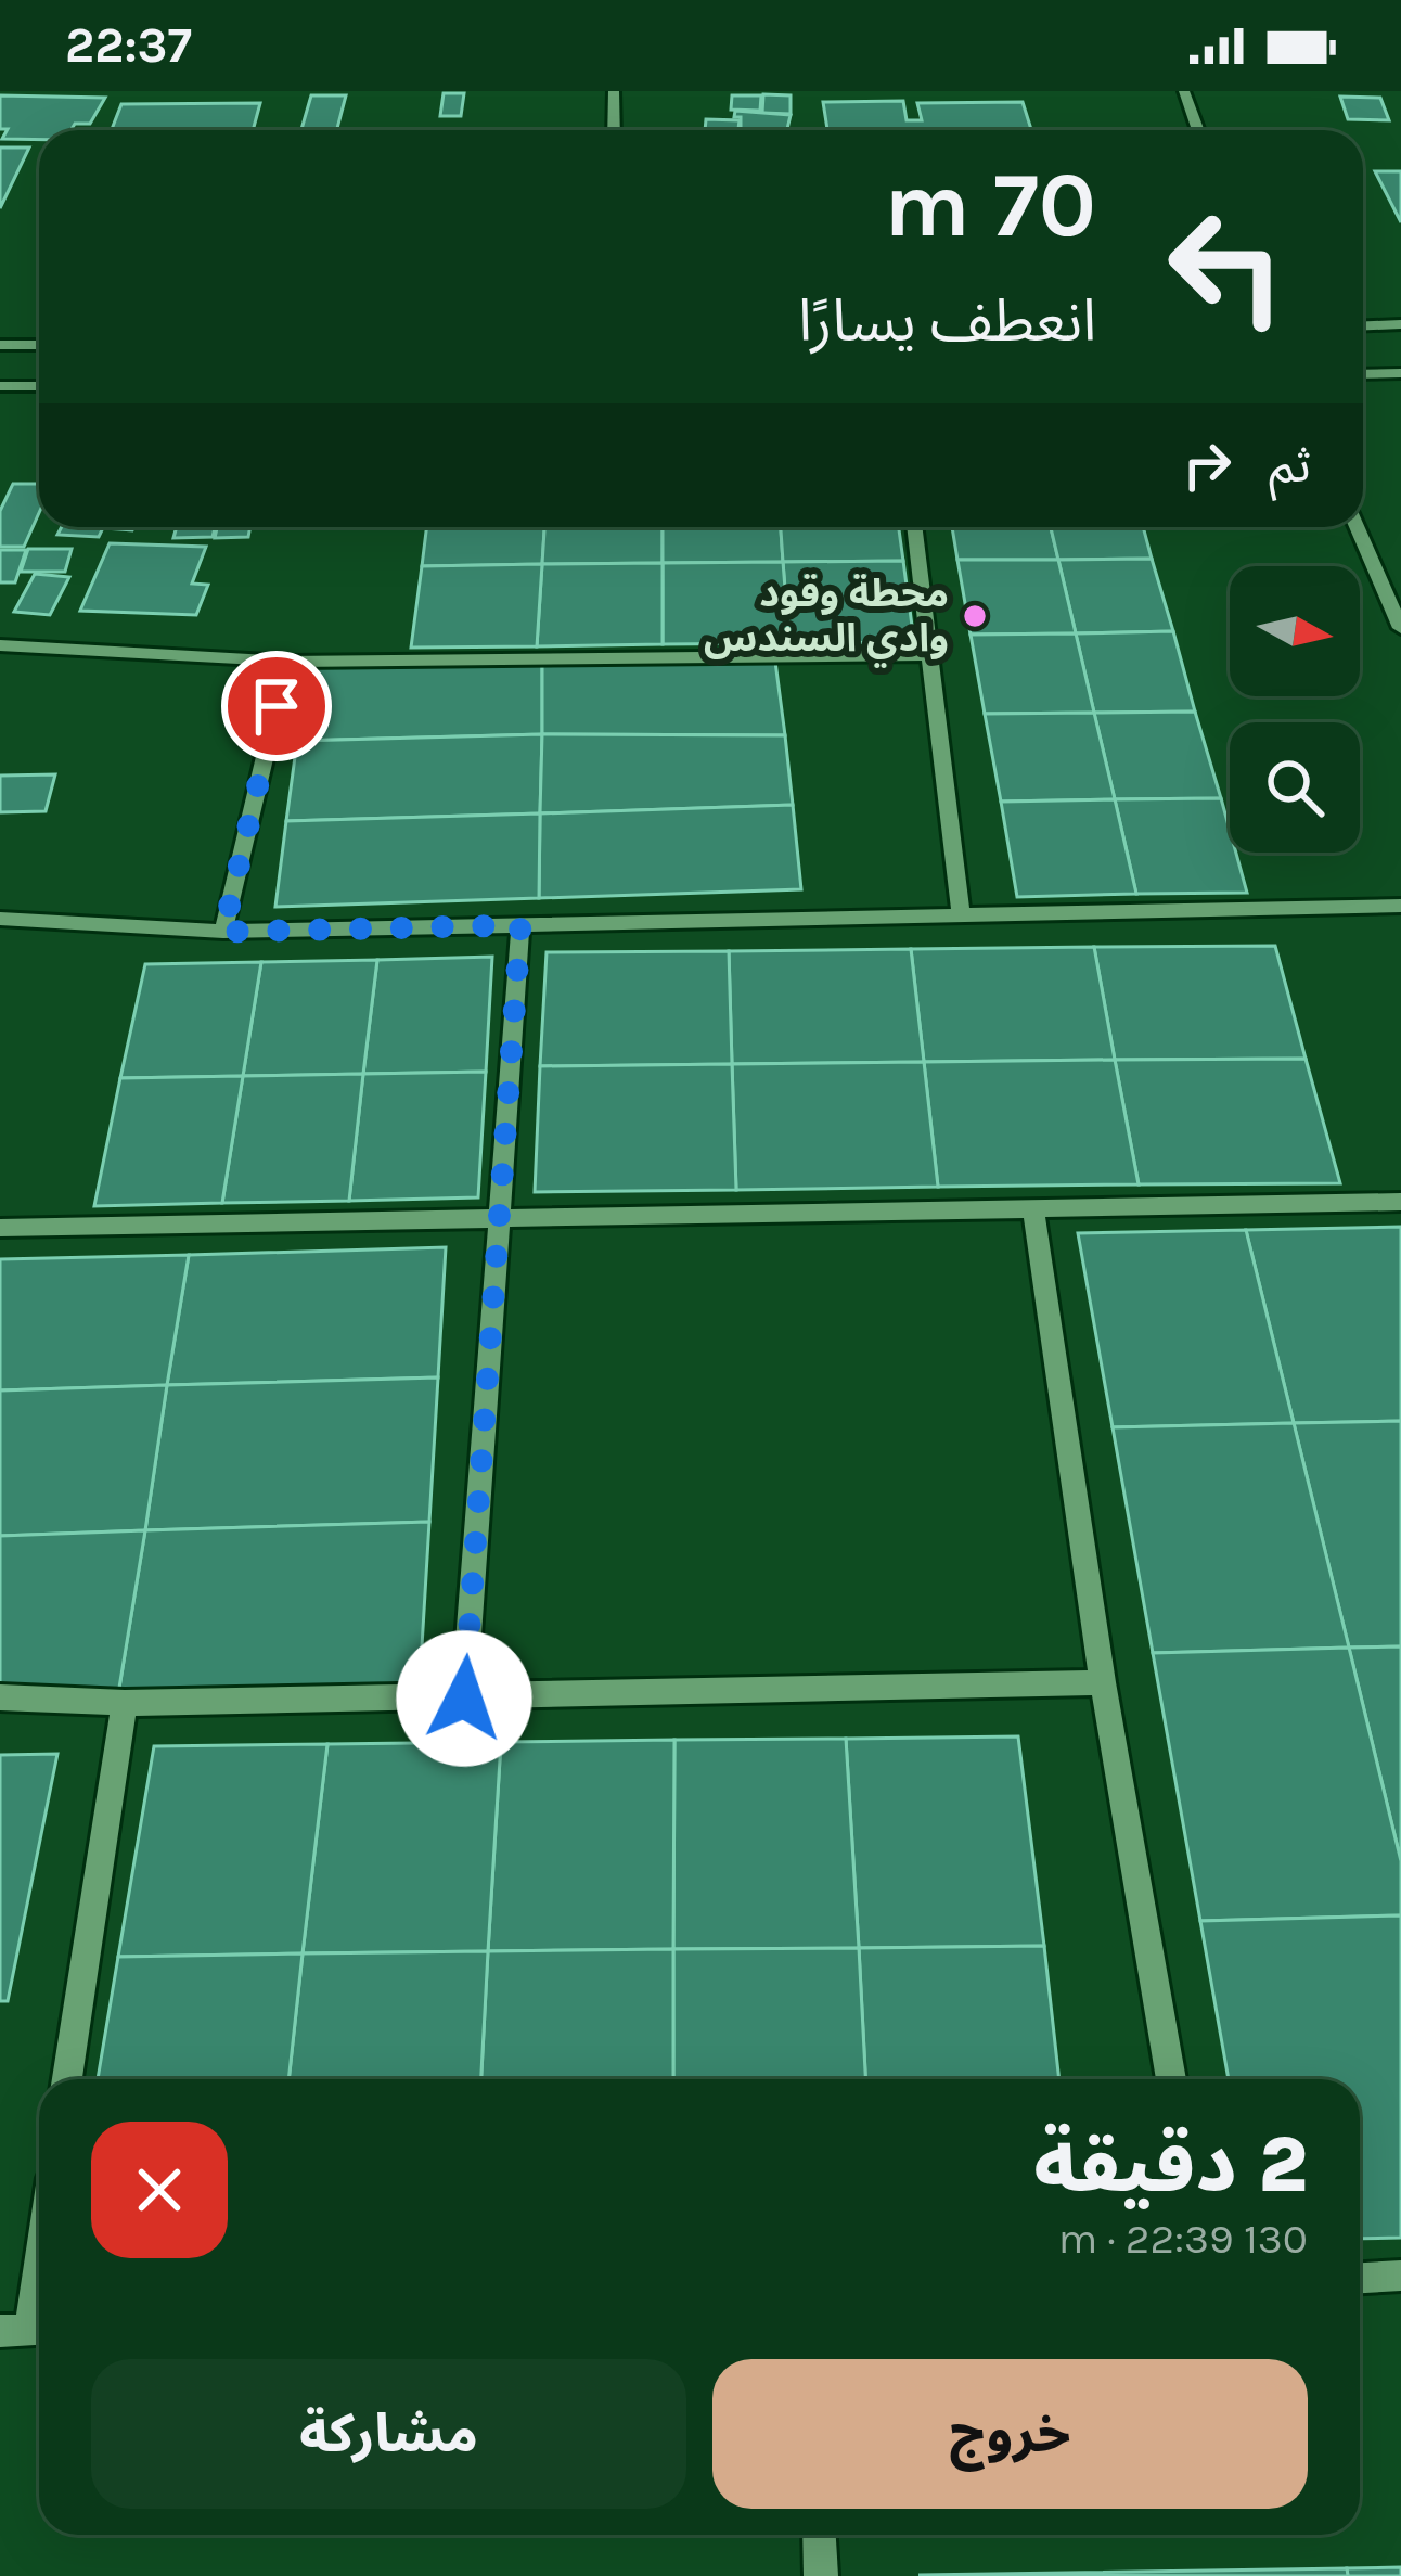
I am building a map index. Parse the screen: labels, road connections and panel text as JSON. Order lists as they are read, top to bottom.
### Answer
{
  "places": ["محطة وقود وادي السندس"],
  "north": "right",
  "page": {
    "status": "22:37",
    "turn": ["70 m", "انعطف يسارًا"],
    "then": "ثم",
    "heading": ["2 دقيقة", "130 m · 22:39"],
    "buttons": ["خروج", "مشاركة"]
  }
}
